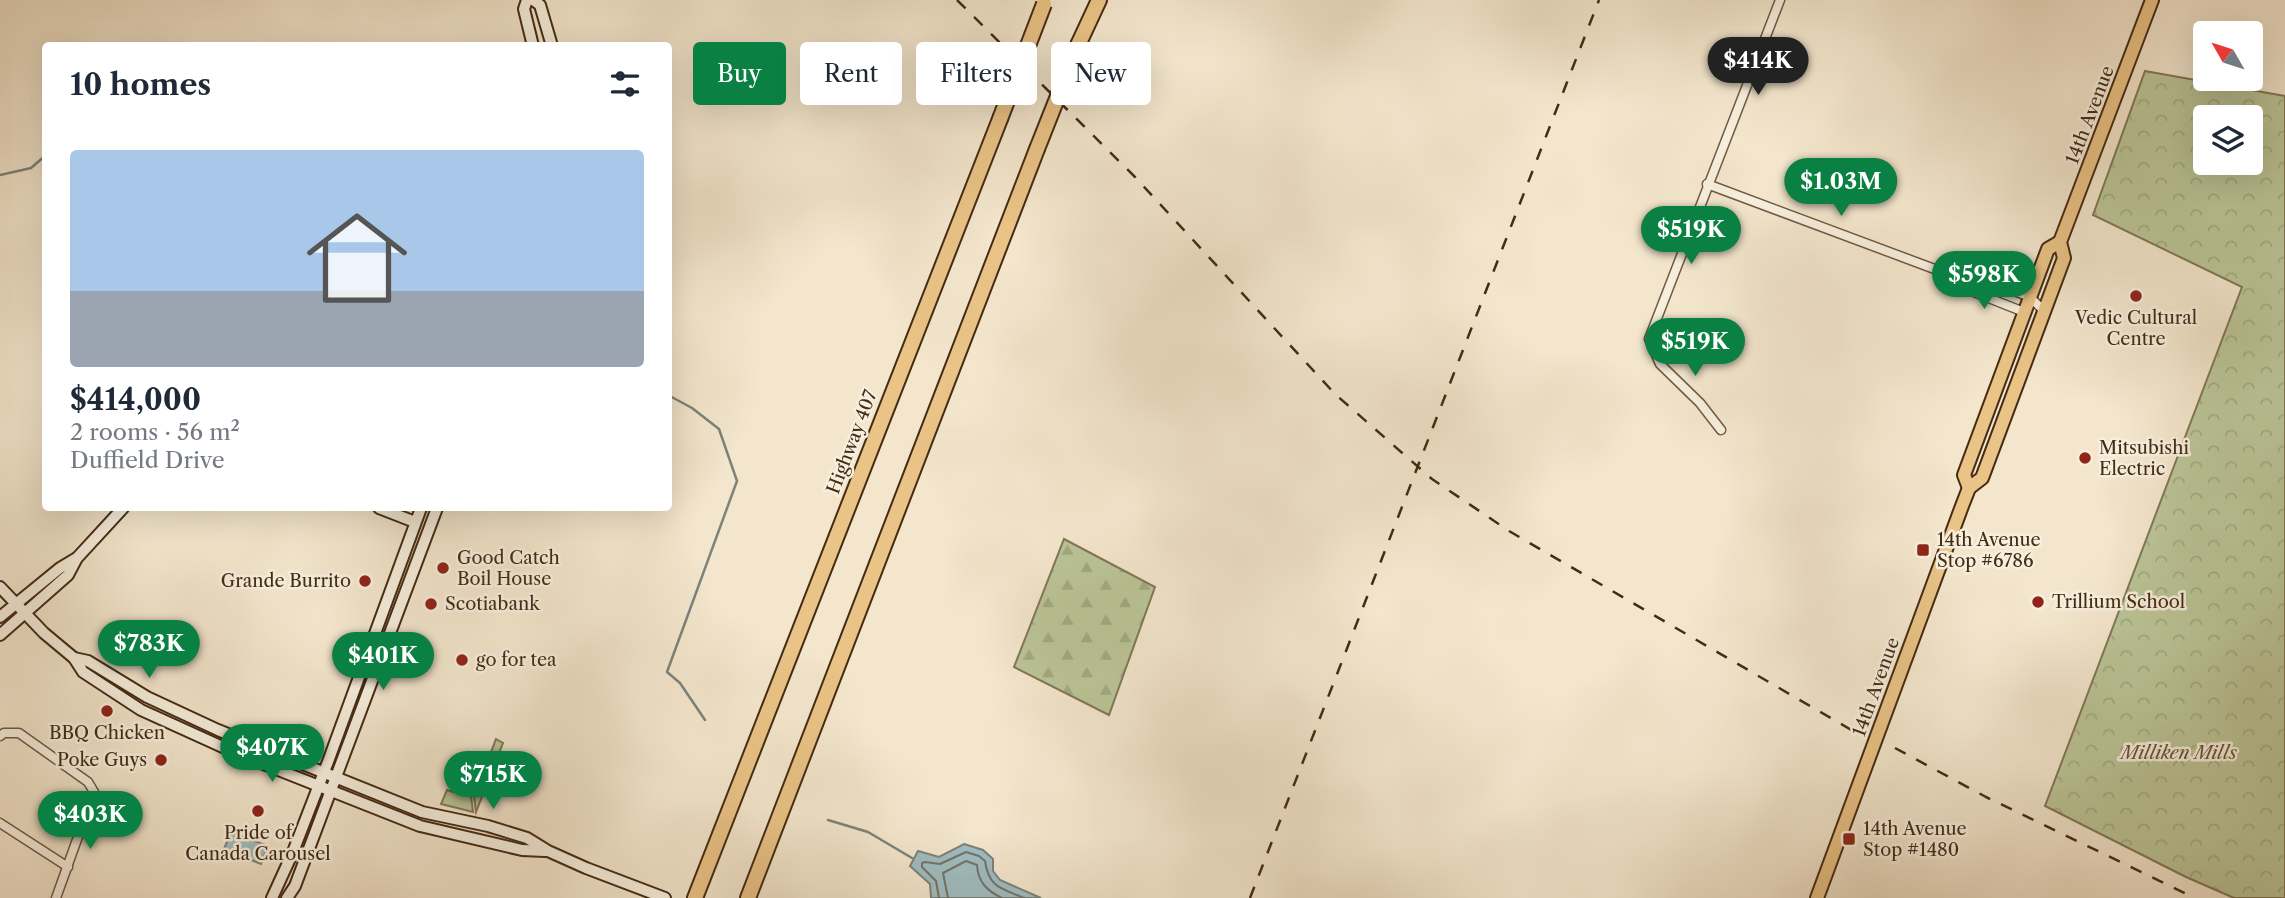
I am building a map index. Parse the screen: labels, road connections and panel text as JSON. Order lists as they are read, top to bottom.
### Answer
{
  "streets": {
    "highway": ["Highway 407"],
    "main road": ["14th Avenue"]
  },
  "parks": ["Milliken Mills"],
  "places": {
    "other": [
      "Vedic Cultural Centre",
      "Mitsubishi Electric",
      "Good Catch Boil House",
      "Grande Burrito",
      "Trillium School",
      "Scotiabank",
      "go for tea",
      "BBQ Chicken",
      "Poke Guys",
      "Pride of Canada Carousel"
    ],
    "transit": ["14th Avenue Stop #6786", "14th Avenue Stop #1480"]
  },
  "north": "top left",
  "page": {
    "price": [
      "$414K",
      "$1.03M",
      "$519K",
      "$598K",
      "$519K",
      "$783K",
      "$401K",
      "$407K",
      "$715K",
      "$403K"
    ],
    "chip": [
      "Buy",
      "Rent",
      "Filters",
      "New"
    ],
    "heading": "10 homes",
    "list": [
      {
        "name": "$414,000",
        "note": "2 rooms · 56 m² · Duffield Drive"
      }
    ]
  }
}
